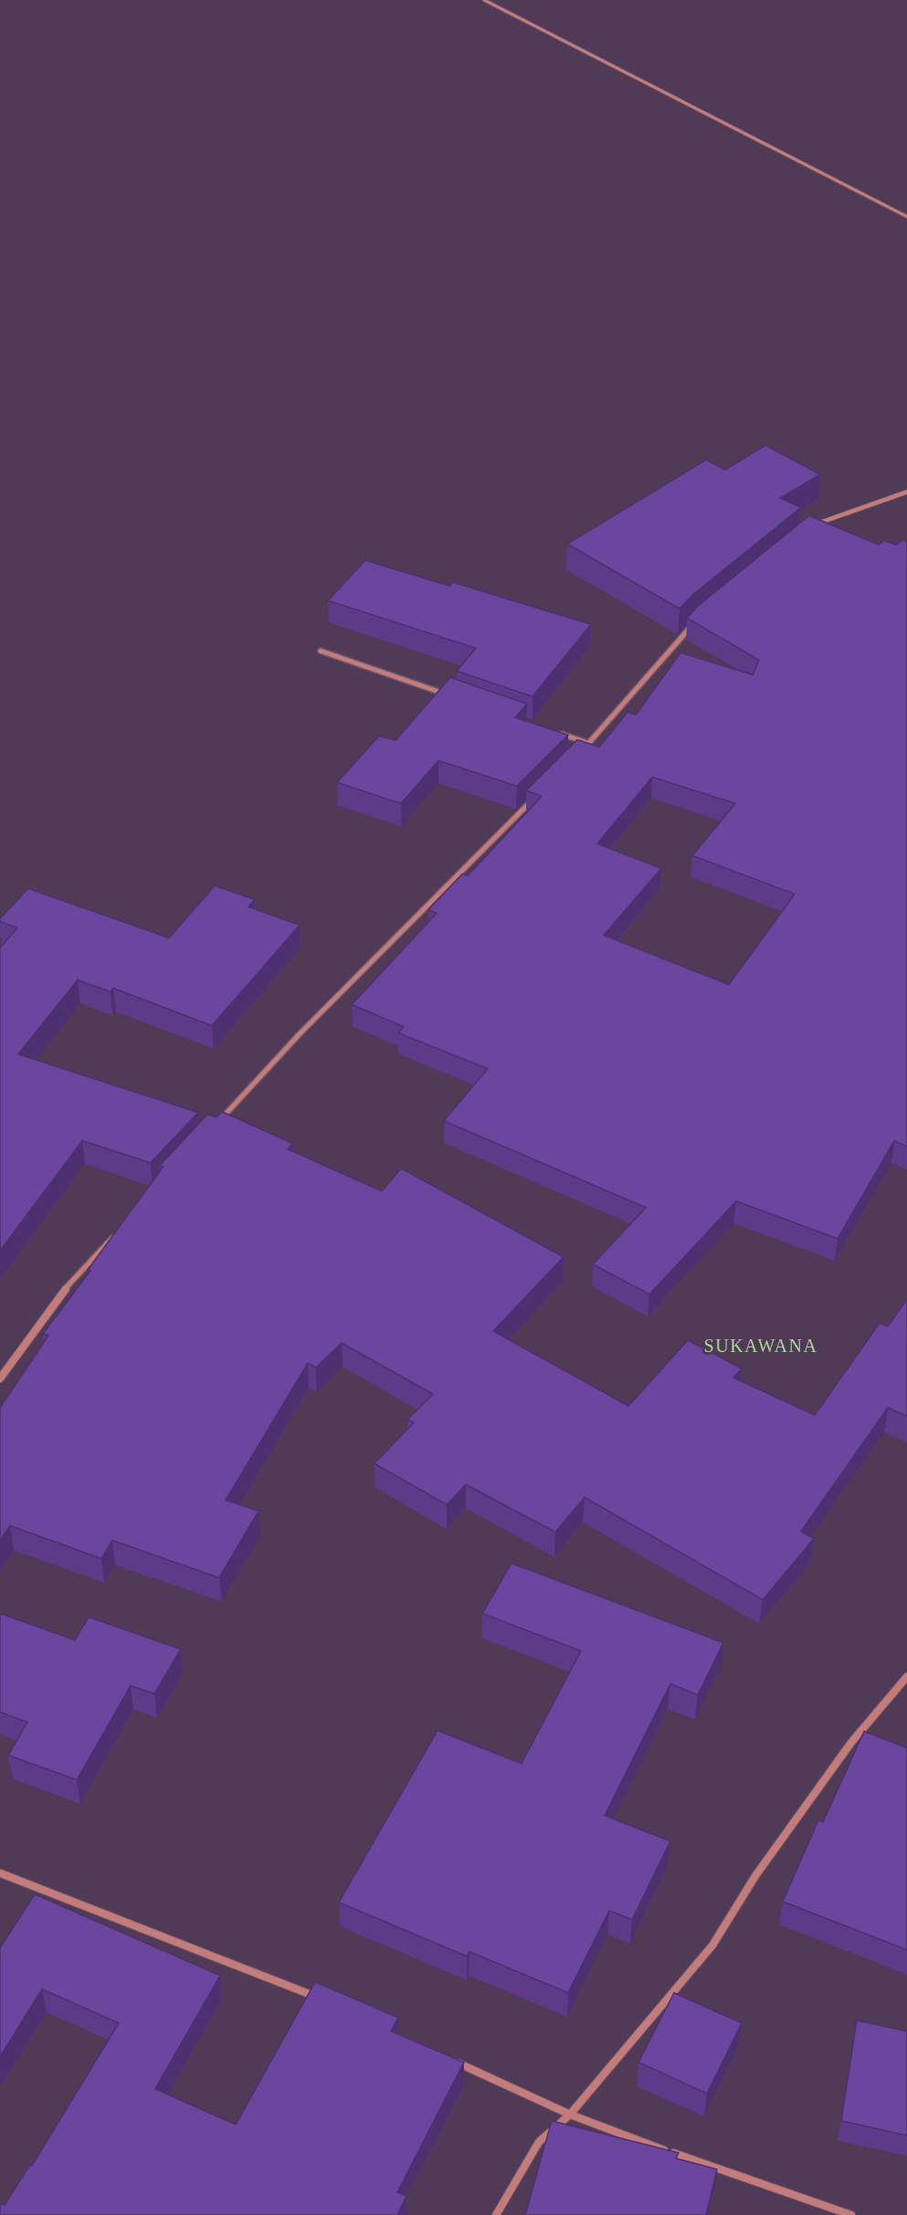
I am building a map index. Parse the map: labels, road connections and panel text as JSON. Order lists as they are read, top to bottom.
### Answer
{
  "districts": ["SUKAWANA"]
}
